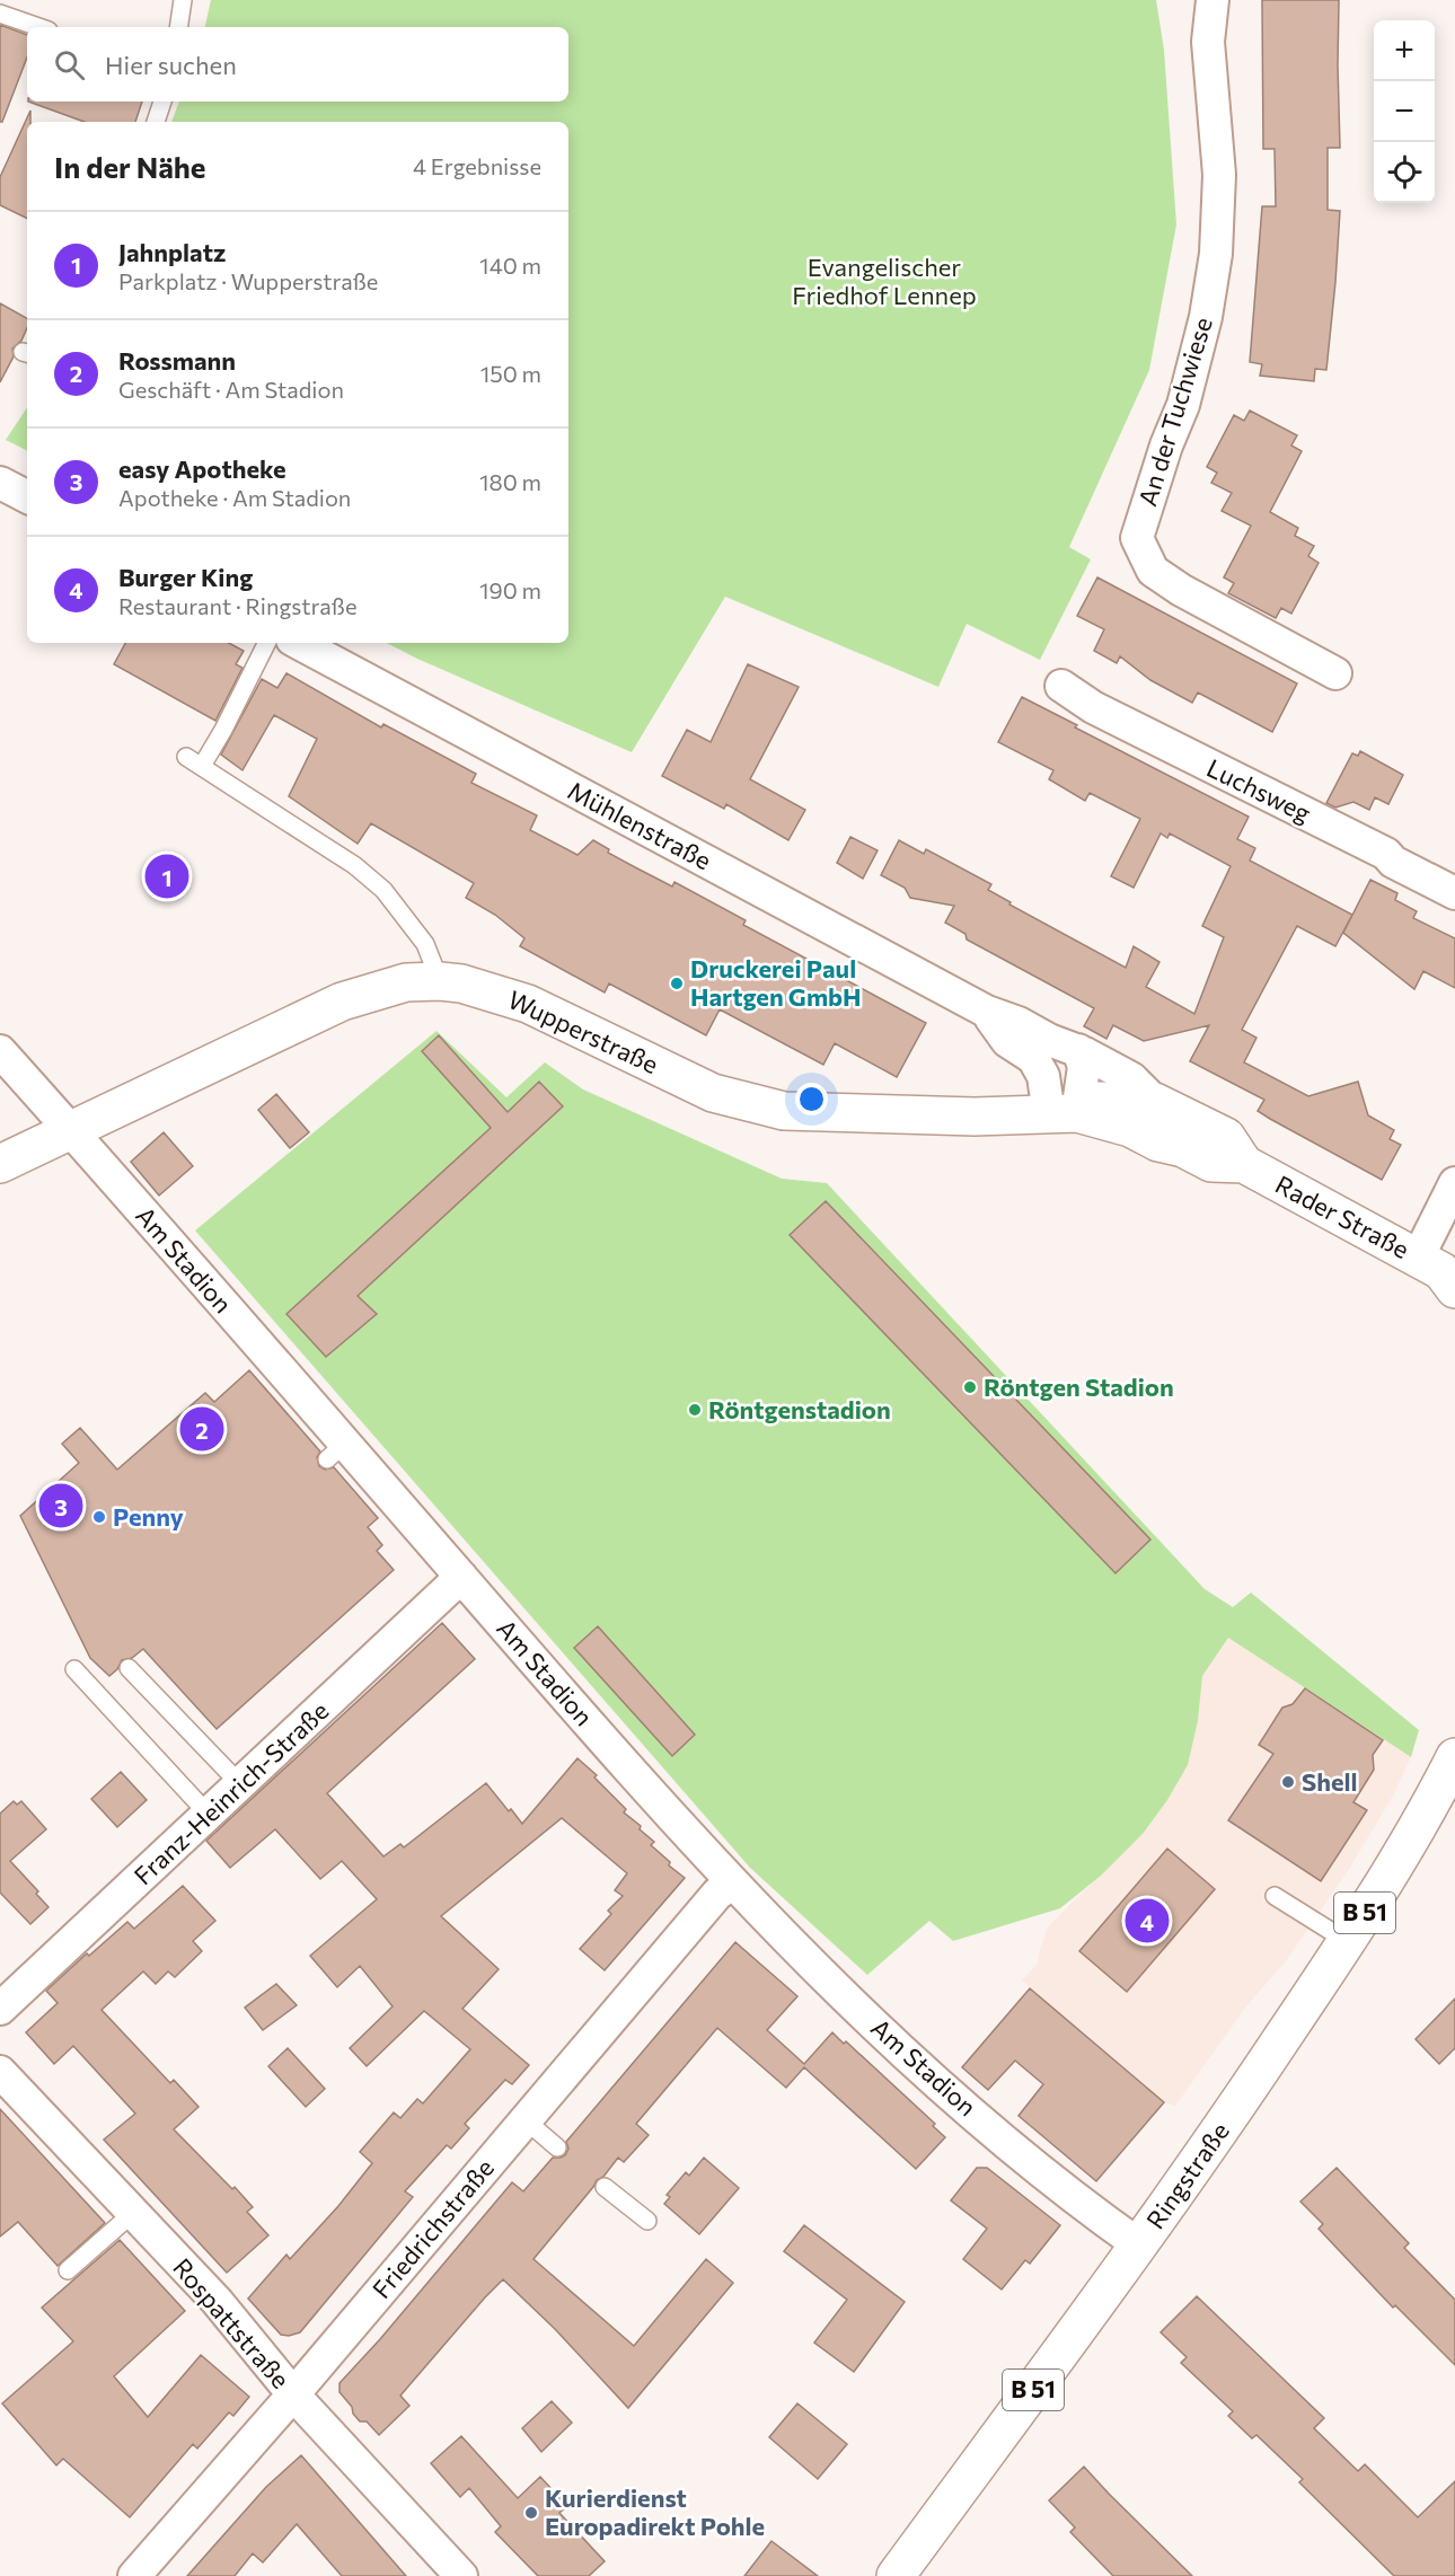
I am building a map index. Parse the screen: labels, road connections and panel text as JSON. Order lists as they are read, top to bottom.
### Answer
{
  "streets": {
    "street": [
      "An der Tuchwiese",
      "Luchsweg",
      "Mühlenstraße",
      "Wupperstraße",
      "Rader Straße",
      "Am Stadion",
      "Franz-Heinrich-Straße",
      "B 51",
      "Ringstraße",
      "Friedrichstraße",
      "Rospattstraße"
    ]
  },
  "crossings": [
    ["Mühlenstraße", "Wupperstraße"],
    ["Mühlenstraße", "Rader Straße"],
    ["Wupperstraße", "Rader Straße"],
    ["Wupperstraße", "Am Stadion"],
    ["Am Stadion", "Franz-Heinrich-Straße"],
    ["Am Stadion", "Ringstraße"],
    ["Am Stadion", "Friedrichstraße"],
    ["Friedrichstraße", "Rospattstraße"]
  ],
  "parks": ["Evangelischer Friedhof Lennep"],
  "places": [
    "Druckerei Paul Hartgen GmbH",
    "Röntgen Stadion",
    "Röntgenstadion",
    "Penny",
    "Shell",
    "Kurierdienst Europadirekt Pohle"
  ],
  "page": {
    "map_buttons": ["+", "−"],
    "search": "Hier suchen",
    "heading": ["In der Nähe", "4 Ergebnisse"],
    "list": [
      {
        "mark": "1",
        "name": "Jahnplatz",
        "note": "Parkplatz · Wupperstraße",
        "value": "140 m"
      },
      {
        "mark": "2",
        "name": "Rossmann",
        "note": "Geschäft · Am Stadion",
        "value": "150 m"
      },
      {
        "mark": "3",
        "name": "easy Apotheke",
        "note": "Apotheke · Am Stadion",
        "value": "180 m"
      },
      {
        "mark": "4",
        "name": "Burger King",
        "note": "Restaurant · Ringstraße",
        "value": "190 m"
      }
    ],
    "pins": [
      "1",
      "2",
      "3",
      "4"
    ]
  }
}
